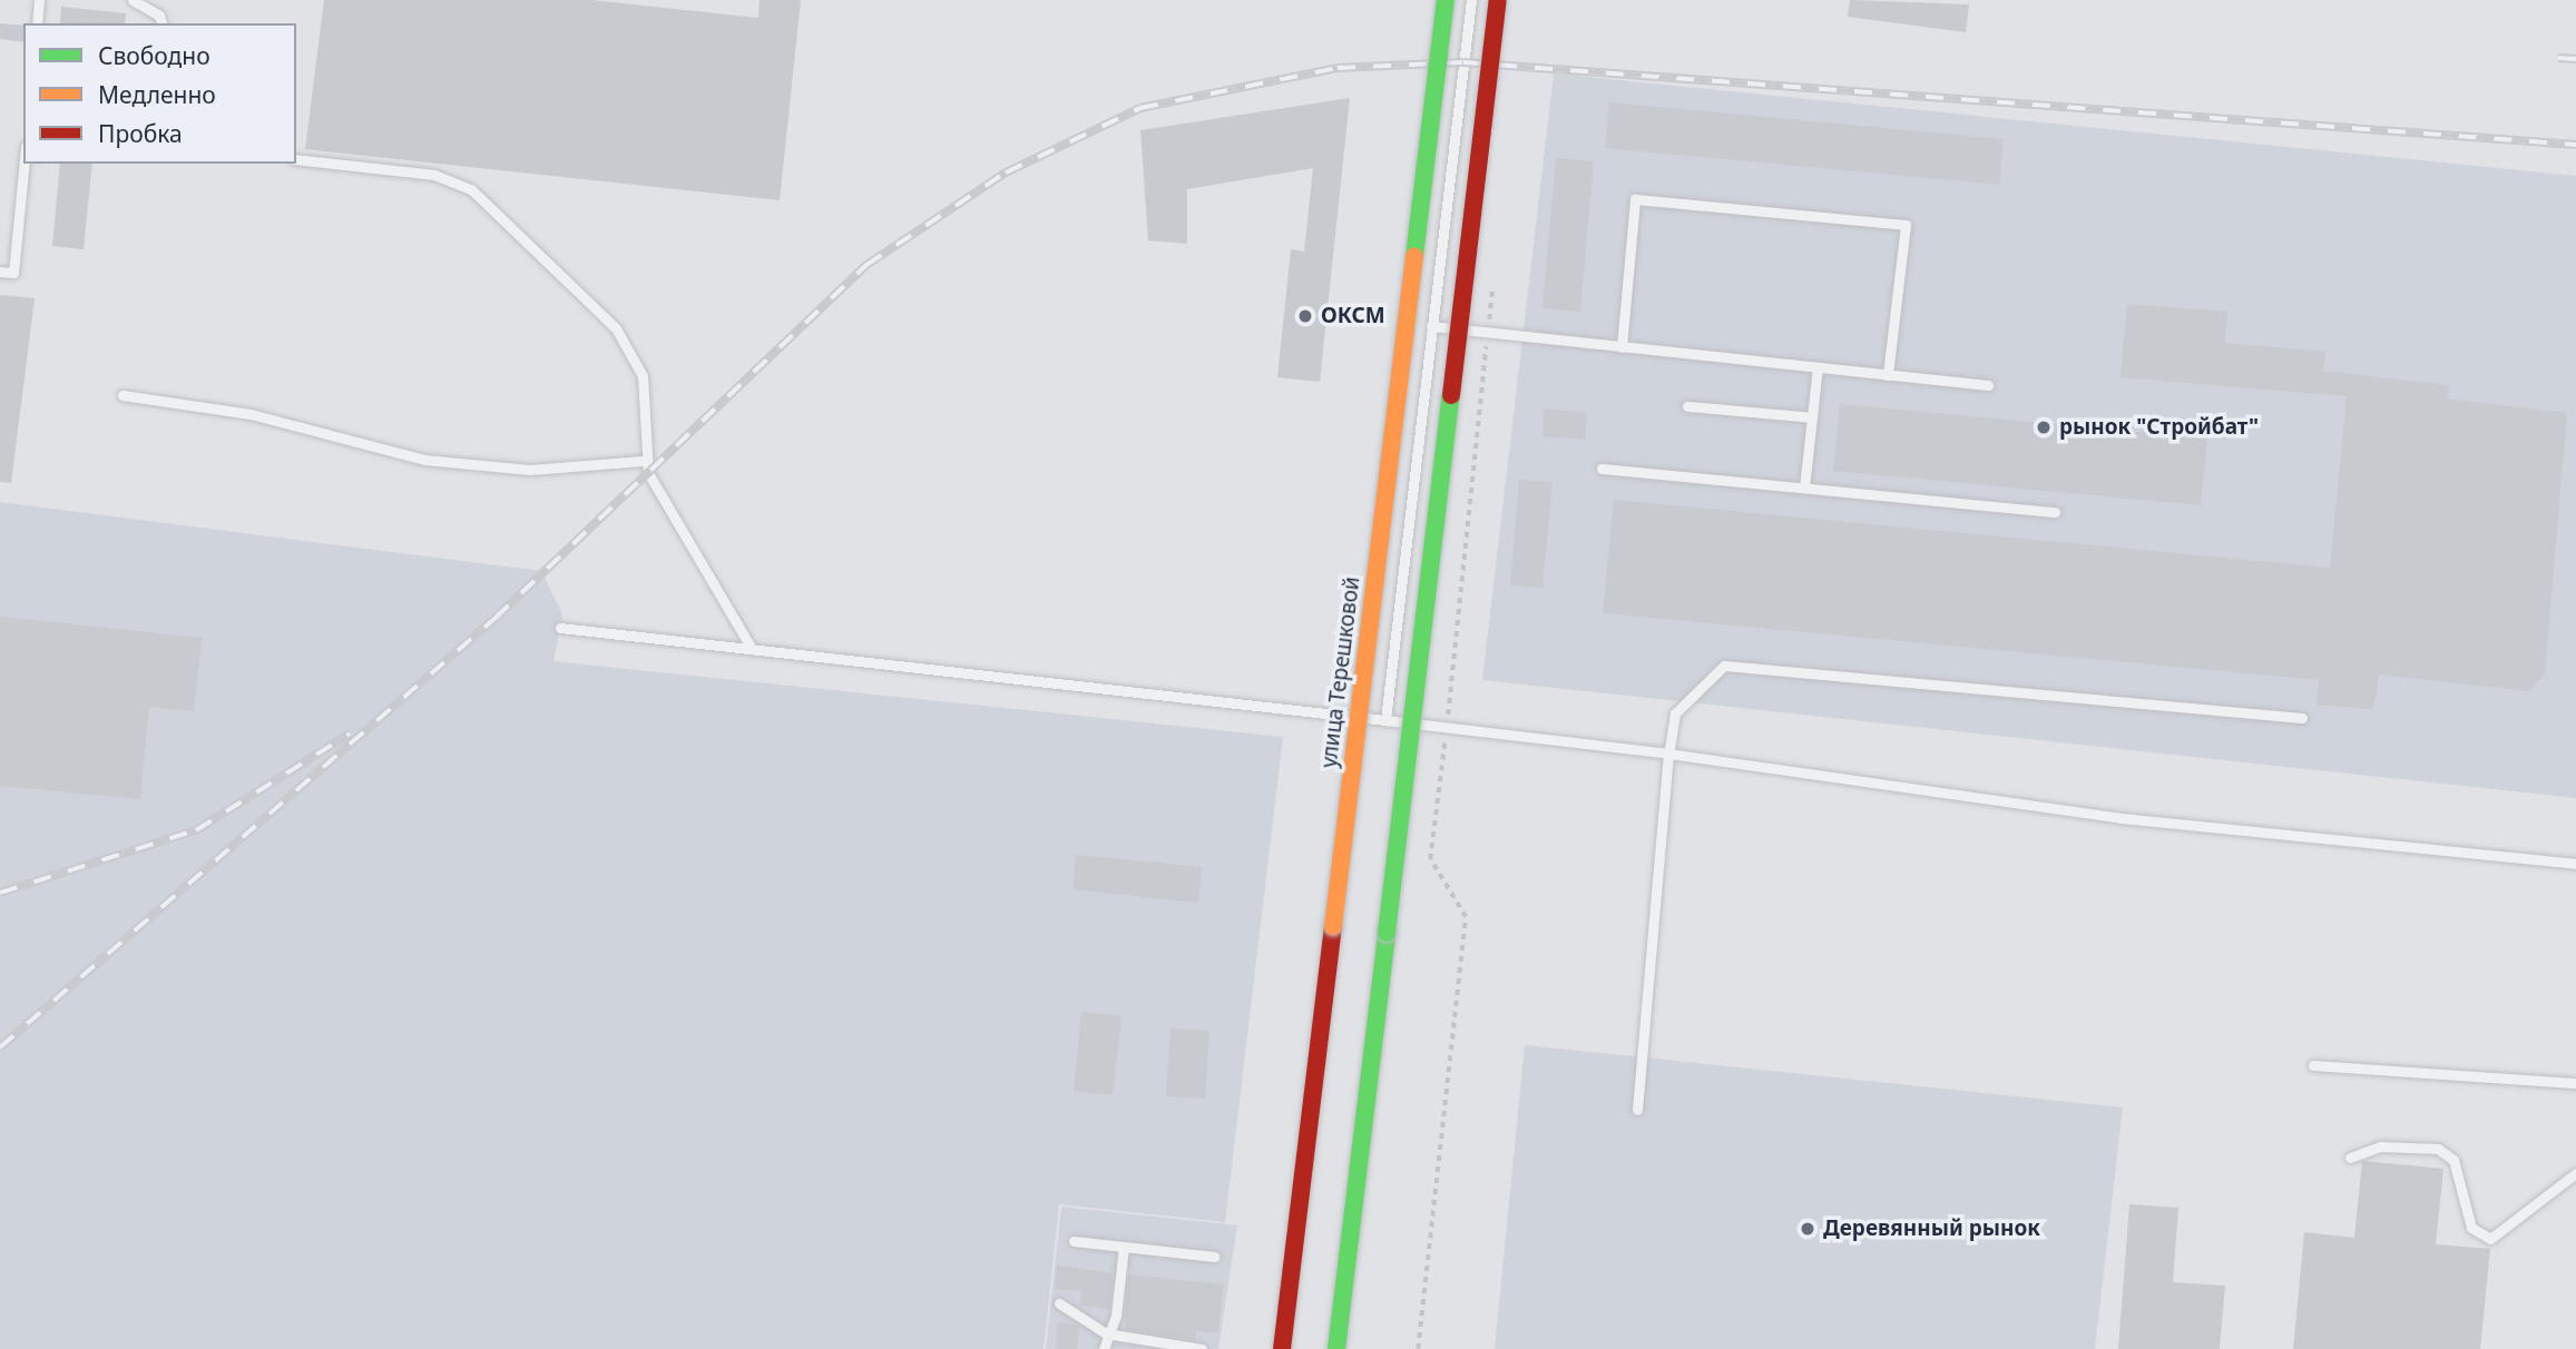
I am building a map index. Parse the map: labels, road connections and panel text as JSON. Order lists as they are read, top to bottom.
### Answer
{
  "streets": {
    "main road": ["улица Терешковой"]
  },
  "places": ["ОКСМ", "рынок \"Стройбат\"", "Деревянный рынок"],
  "legend": ["Свободно", "Медленно", "Пробка"]
}
